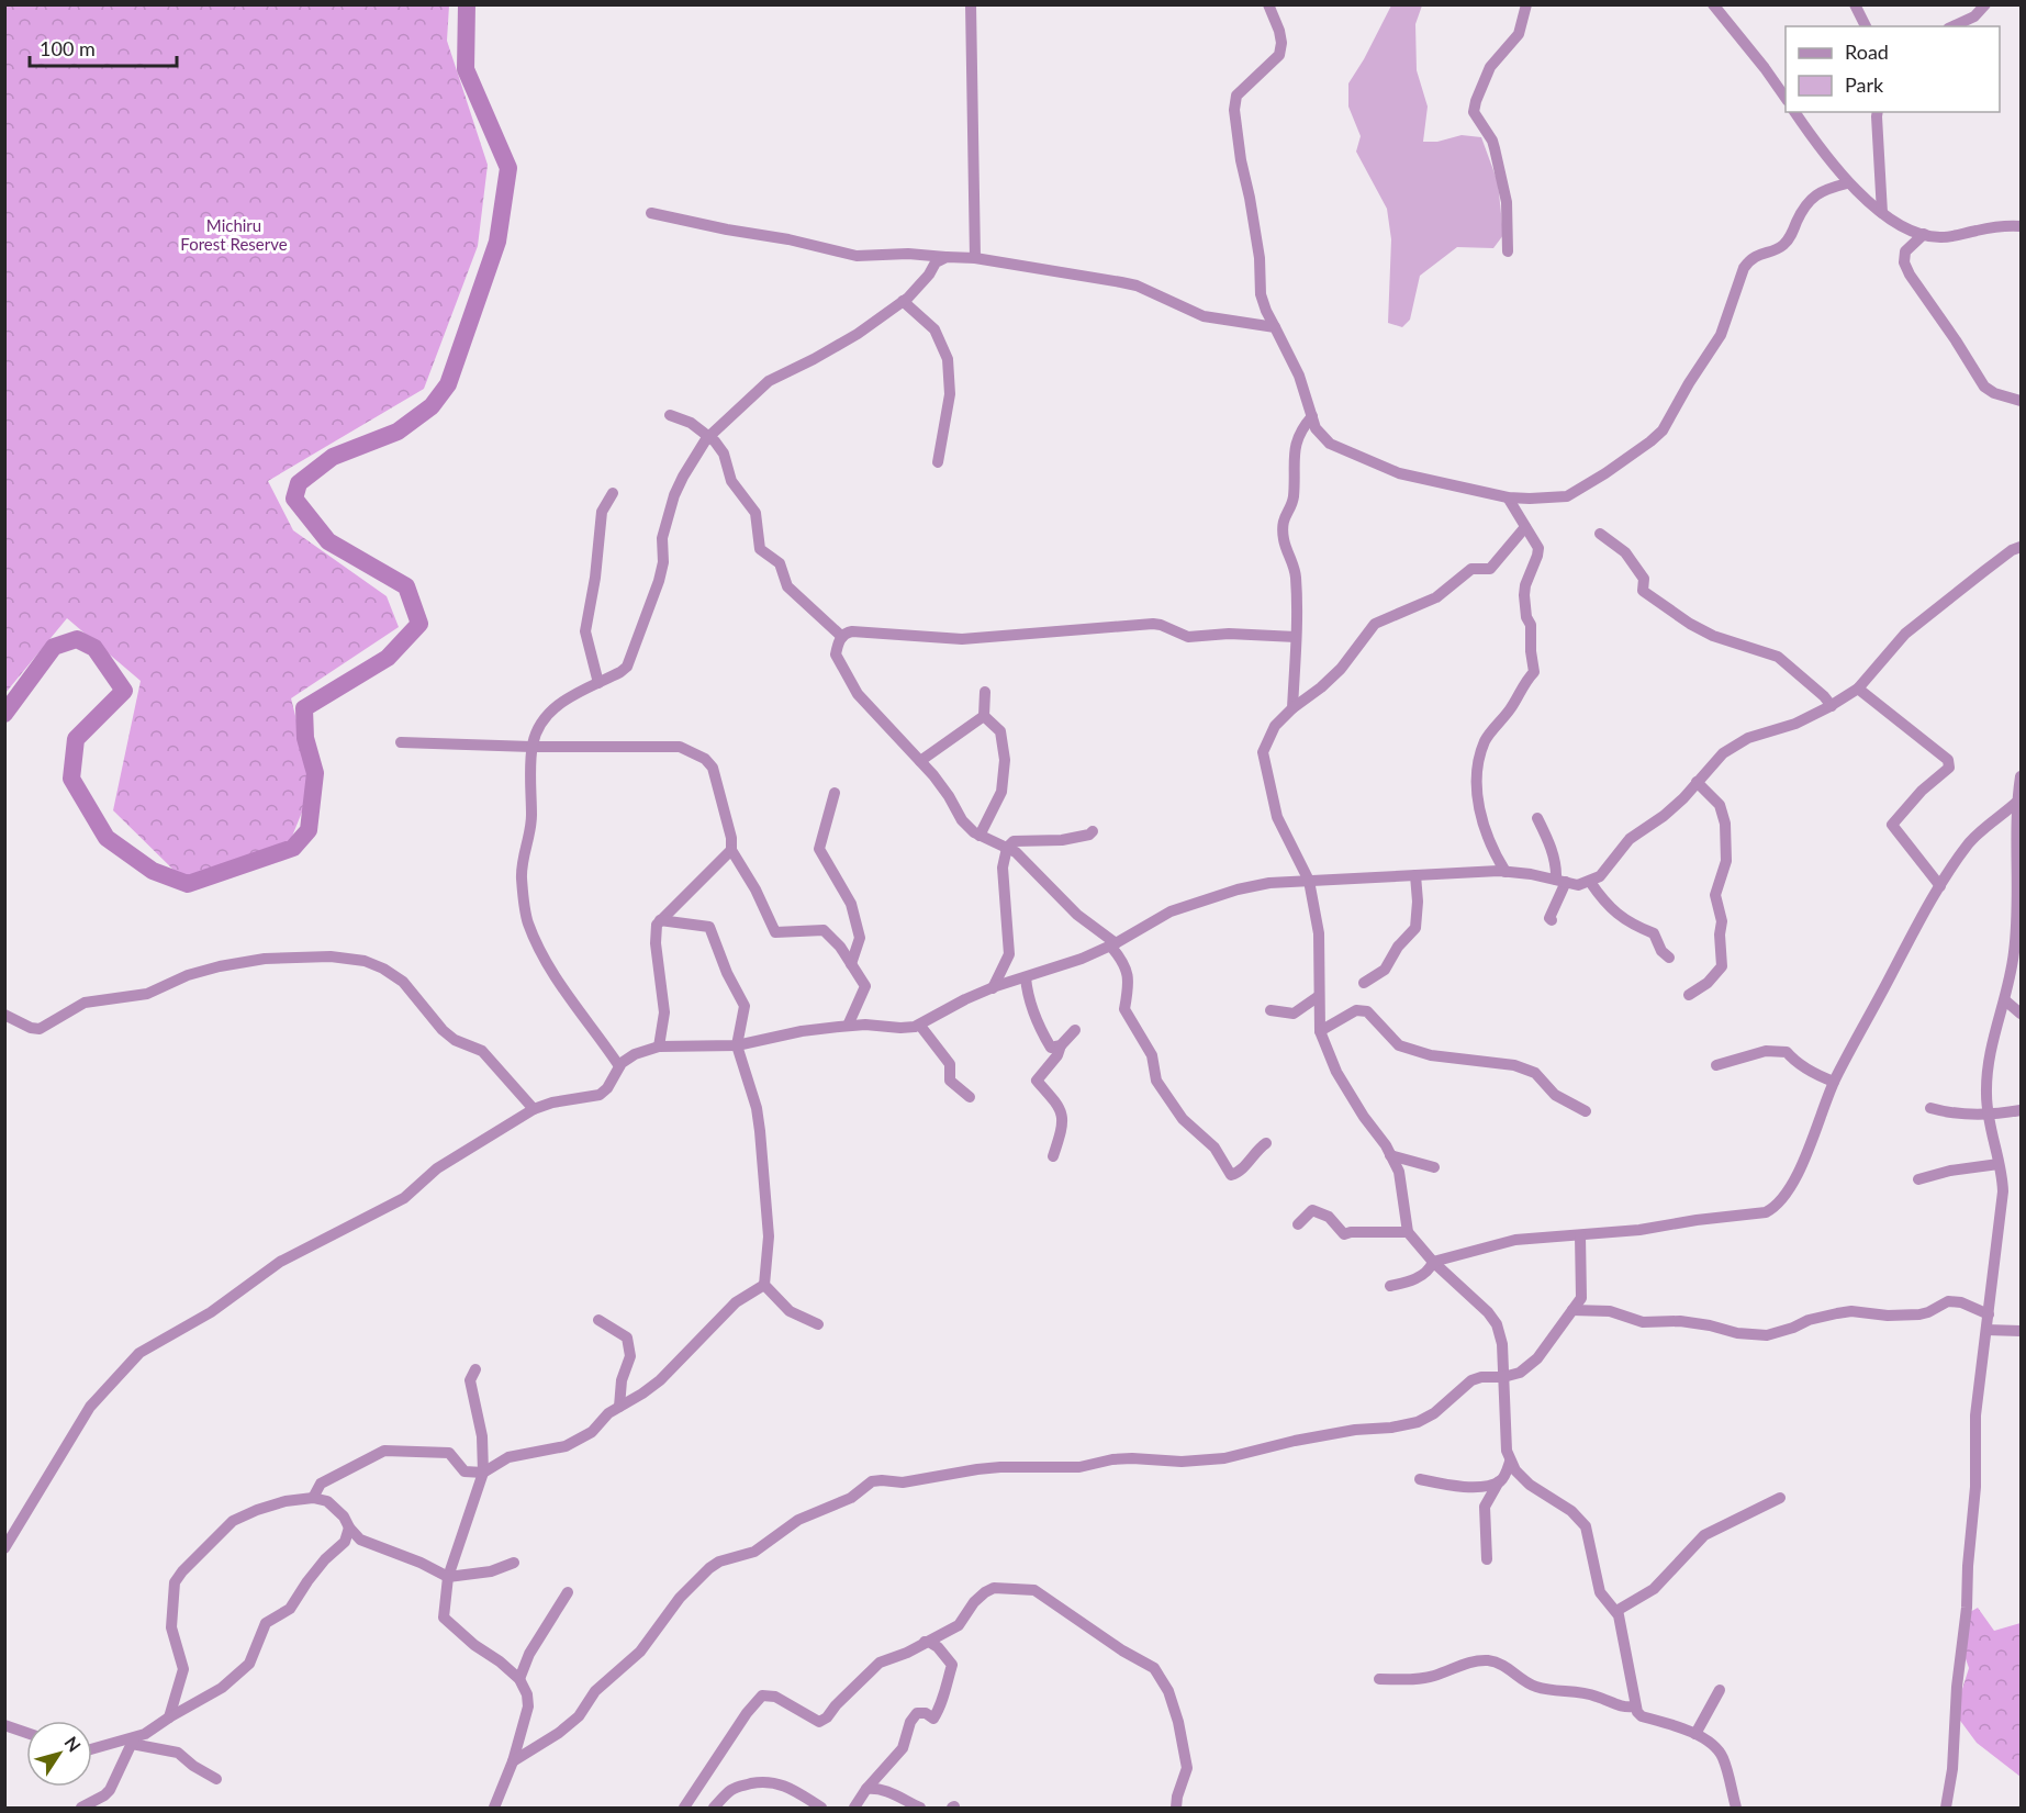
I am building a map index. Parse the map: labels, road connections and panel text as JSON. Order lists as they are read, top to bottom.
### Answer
{
  "parks": ["Michiru Forest Reserve"],
  "legend": ["Road", "Park"],
  "scale_bar": "100 m",
  "north": "top right"
}
